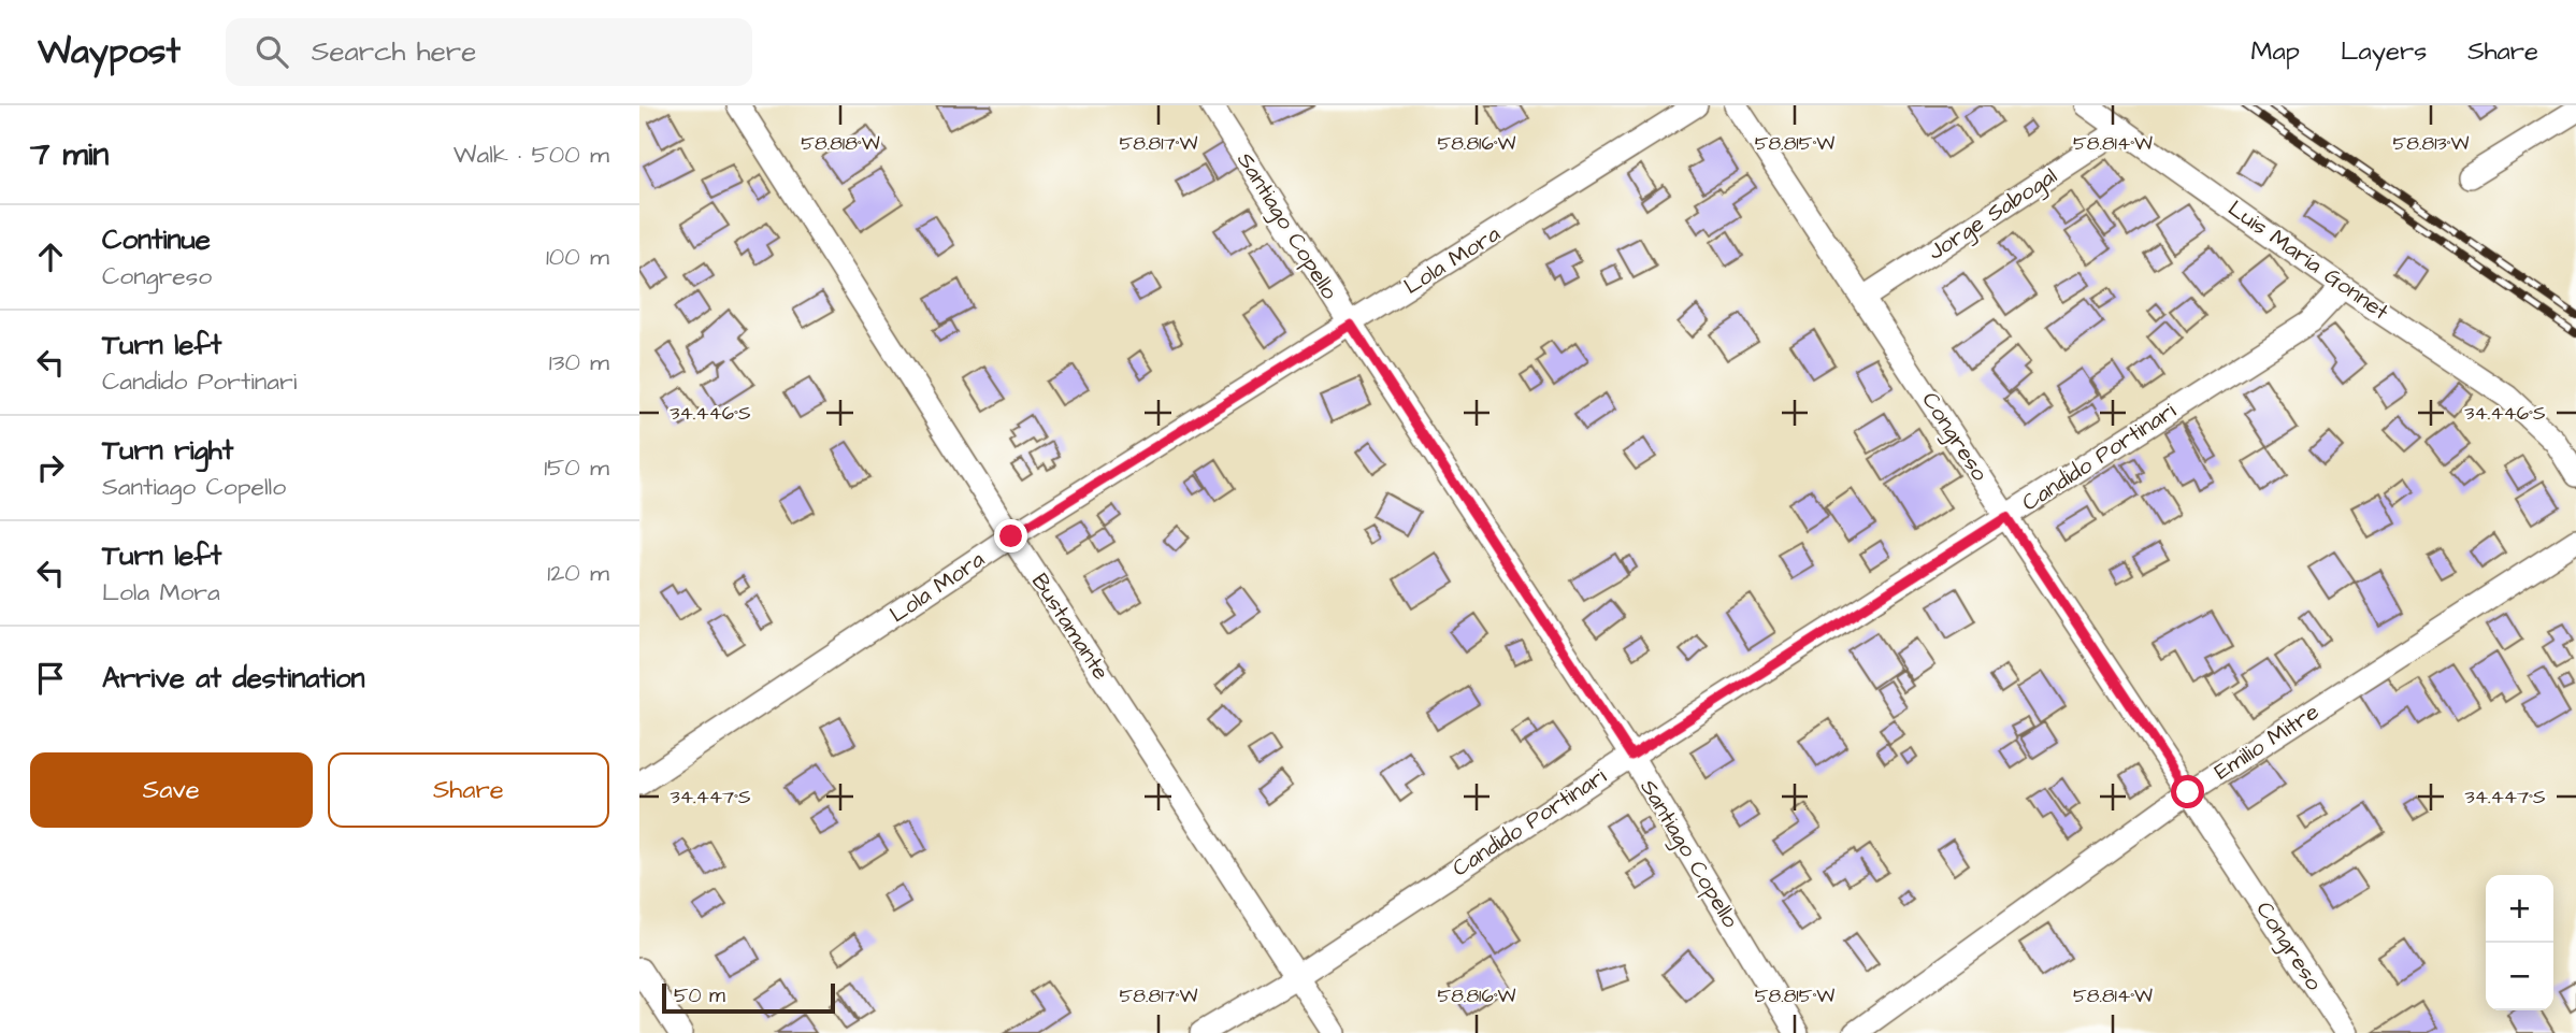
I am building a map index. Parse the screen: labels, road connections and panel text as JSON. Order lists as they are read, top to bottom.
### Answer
{
  "streets": {
    "street": [
      "Jorge Sabogal",
      "Santiago Copello",
      "Lola Mora",
      "Luis María Gonnet",
      "Congreso",
      "Candido Portinari",
      "Bustamante",
      "Emilio Mitre"
    ]
  },
  "crossings": [
    ["Jorge Sabogal", "Luis María Gonnet"],
    ["Jorge Sabogal", "Congreso"],
    ["Santiago Copello", "Lola Mora"],
    ["Santiago Copello", "Candido Portinari"],
    ["Lola Mora", "Bustamante"],
    ["Luis María Gonnet", "Candido Portinari"],
    ["Congreso", "Candido Portinari"],
    ["Congreso", "Emilio Mitre"],
    ["Candido Portinari", "Bustamante"]
  ],
  "scale_bar": "50 m",
  "page": {
    "header": "Waypost",
    "search": "Search here",
    "nav": ["Map", "Layers", "Share"],
    "heading": ["7 min", "Walk · 500 m"],
    "list": [
      ["Continue", "Congreso", "100 m"],
      ["Turn left", "Candido Portinari", "130 m"],
      ["Turn right", "Santiago Copello", "150 m"],
      ["Turn left", "Lola Mora", "120 m"],
      "Arrive at destination"
    ],
    "buttons": ["Save", "Share"],
    "map_buttons": ["+", "−"],
    "scale": "50 m"
  },
  "coordinates": [
    "58.818°W",
    "58.817°W",
    "58.816°W",
    "58.815°W",
    "58.814°W",
    "58.813°W",
    "34.446°S",
    "34.447°S"
  ]
}
